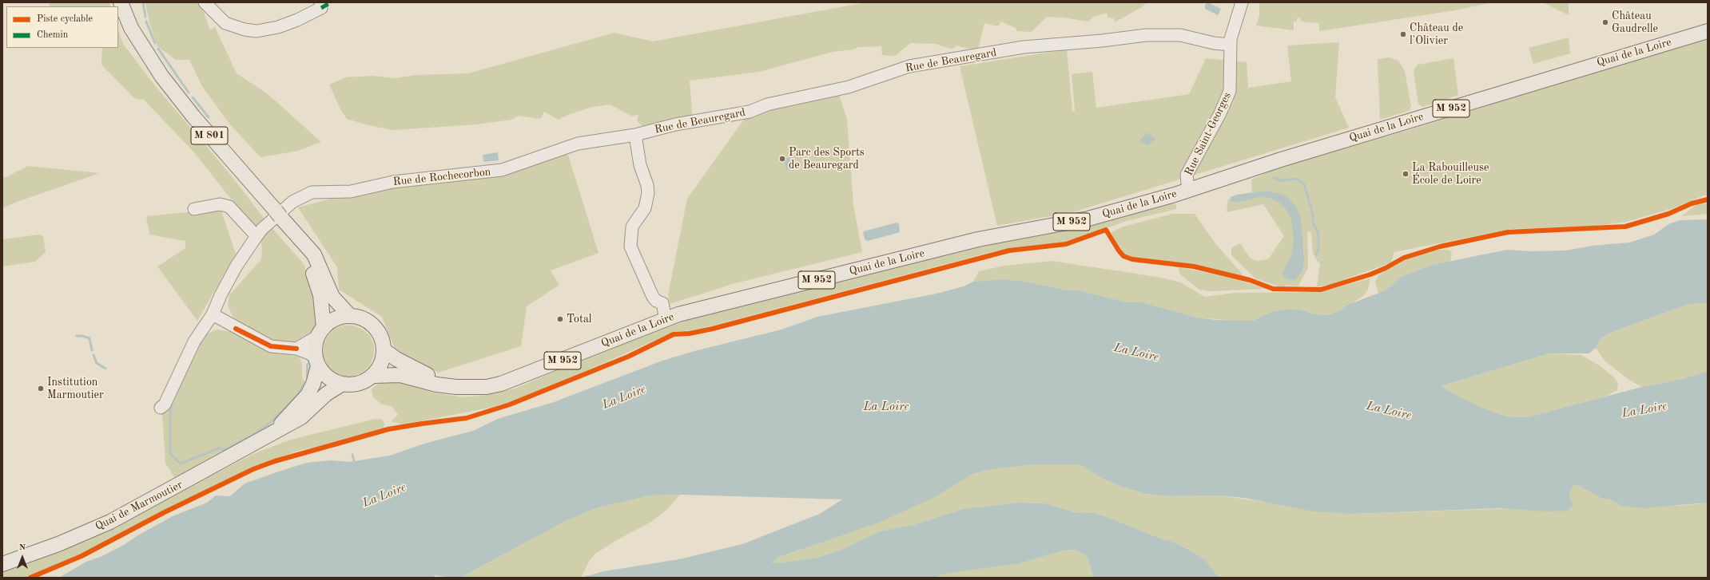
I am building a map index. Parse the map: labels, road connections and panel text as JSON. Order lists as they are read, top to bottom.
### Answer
{
  "streets": {
    "main road": [
      "Quai de la Loire",
      "M 952",
      "M 801",
      "Quai de Marmoutier"
    ],
    "street": ["Rue de Beauregard", "Rue Saint-Georges", "Rue de Rochecorbon"]
  },
  "crossings": [
    ["Quai de la Loire", "M 952"],
    ["Quai de la Loire", "Rue Saint-Georges"],
    ["Rue de Beauregard", "Rue Saint-Georges"],
    ["Rue de Beauregard", "Rue de Rochecorbon"],
    ["M 952", "M 801"],
    ["M 952", "Quai de Marmoutier"],
    ["M 801", "Quai de Marmoutier"]
  ],
  "water": ["La Loire"],
  "places": [
    "Château Gaudrelle",
    "Château de l'Olivier",
    "Parc des Sports de Beauregard",
    "La Rabouilleuse École de Loire",
    "Total",
    "Institution Marmoutier"
  ],
  "legend": ["Piste cyclable", "Chemin"],
  "north": "top"
}
